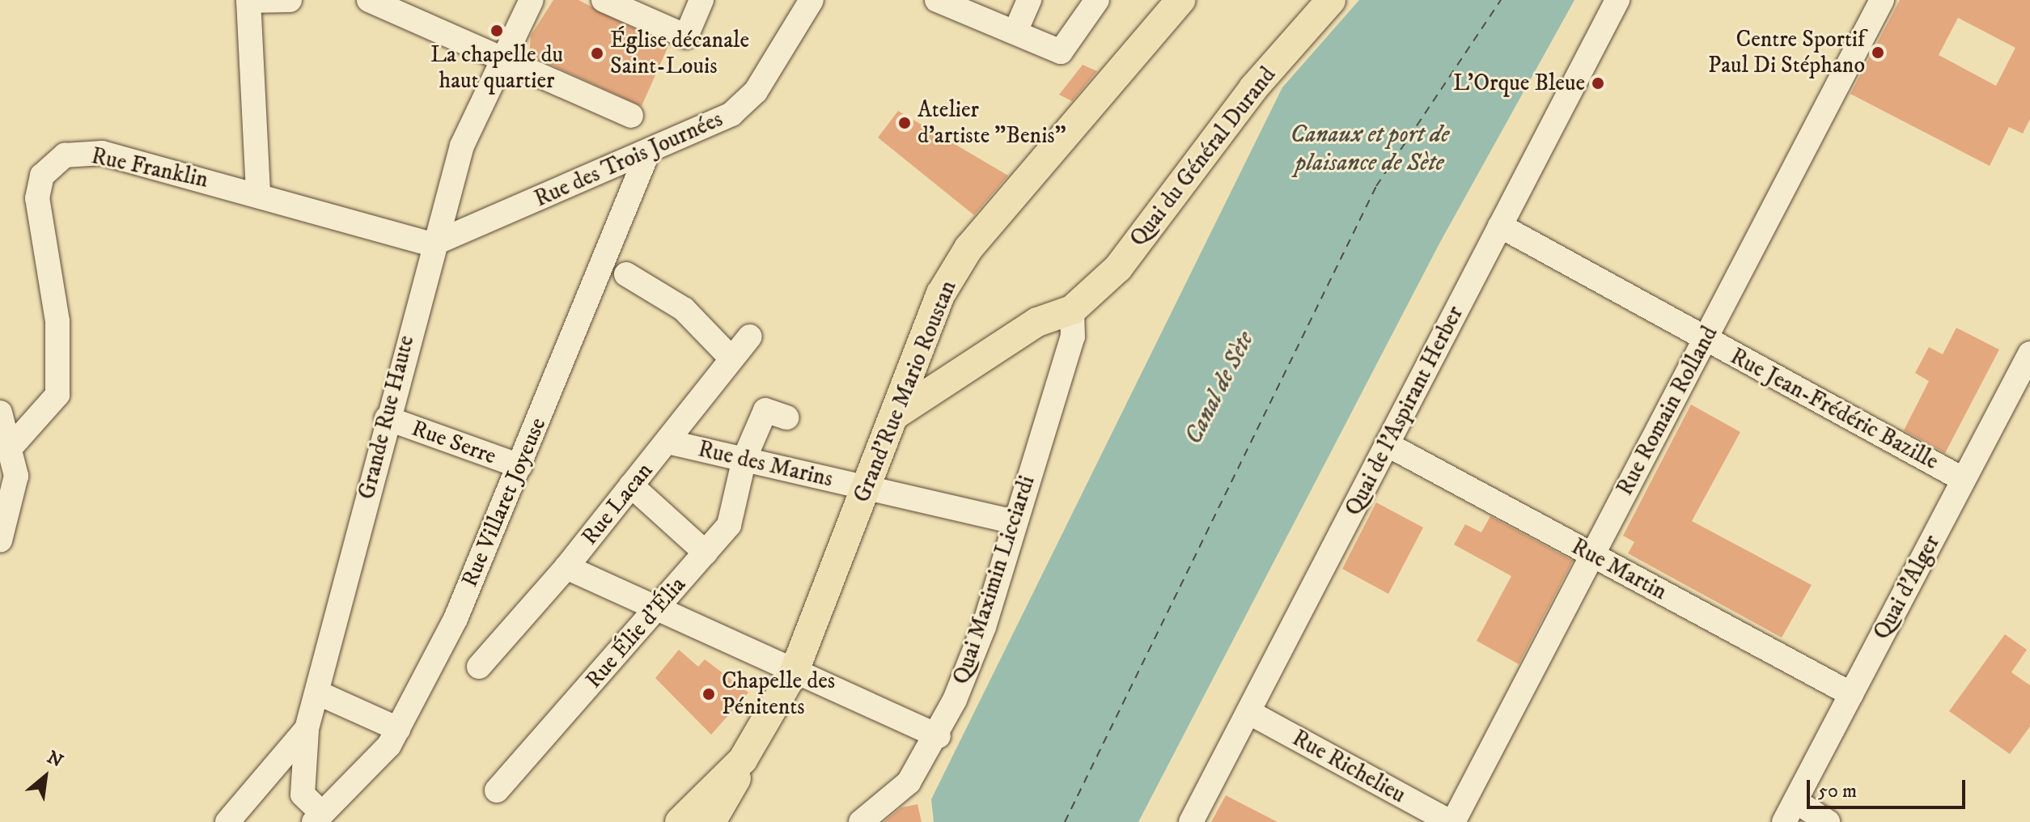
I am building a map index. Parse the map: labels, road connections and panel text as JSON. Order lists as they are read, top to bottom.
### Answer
{
  "streets": {
    "main road": ["Quai du Général Durand", "Grand'Rue Mario Roustan"],
    "street": [
      "Rue des Trois Journées",
      "Rue Franklin",
      "Rue Jean-Frédéric Bazille",
      "Quai de l'Aspirant Herber",
      "Rue Romain Rolland",
      "Grande Rue Haute",
      "Rue Serre",
      "Rue des Marins",
      "Rue Villaret Joyeuse",
      "Rue Lacan",
      "Rue Martin",
      "Quai Maximin Licciardi",
      "Quai d'Alger",
      "Rue Élie d'Élia",
      "Rue Richelieu"
    ]
  },
  "crossings": [
    ["Quai du Général Durand", "Quai Maximin Licciardi"],
    ["Rue des Trois Journées", "Rue Franklin"],
    ["Rue des Trois Journées", "Grande Rue Haute"],
    ["Rue des Trois Journées", "Rue Villaret Joyeuse"],
    ["Rue Franklin", "Grande Rue Haute"],
    ["Grand'Rue Mario Roustan", "Rue des Marins"],
    ["Rue Jean-Frédéric Bazille", "Quai de l'Aspirant Herber"],
    ["Rue Jean-Frédéric Bazille", "Rue Romain Rolland"],
    ["Rue Jean-Frédéric Bazille", "Quai d'Alger"],
    ["Quai de l'Aspirant Herber", "Rue Martin"],
    ["Quai de l'Aspirant Herber", "Rue Richelieu"],
    ["Rue Romain Rolland", "Rue Martin"],
    ["Rue Romain Rolland", "Rue Richelieu"],
    ["Grande Rue Haute", "Rue Serre"],
    ["Rue Serre", "Rue Villaret Joyeuse"],
    ["Rue des Marins", "Rue Lacan"],
    ["Rue des Marins", "Quai Maximin Licciardi"],
    ["Rue des Marins", "Rue Élie d'Élia"],
    ["Rue Martin", "Quai d'Alger"]
  ],
  "water": ["Canaux et port de plaisance de Sète", "Canal de Sète"],
  "places": [
    "La chapelle du haut quartier",
    "Centre Sportif Paul Di Stéphano",
    "Église décanale Saint-Louis",
    "L'Orque Bleue",
    "Atelier d'artiste \"Benis\"",
    "Chapelle des Pénitents"
  ],
  "scale_bar": "50 m",
  "north": "top right"
}
